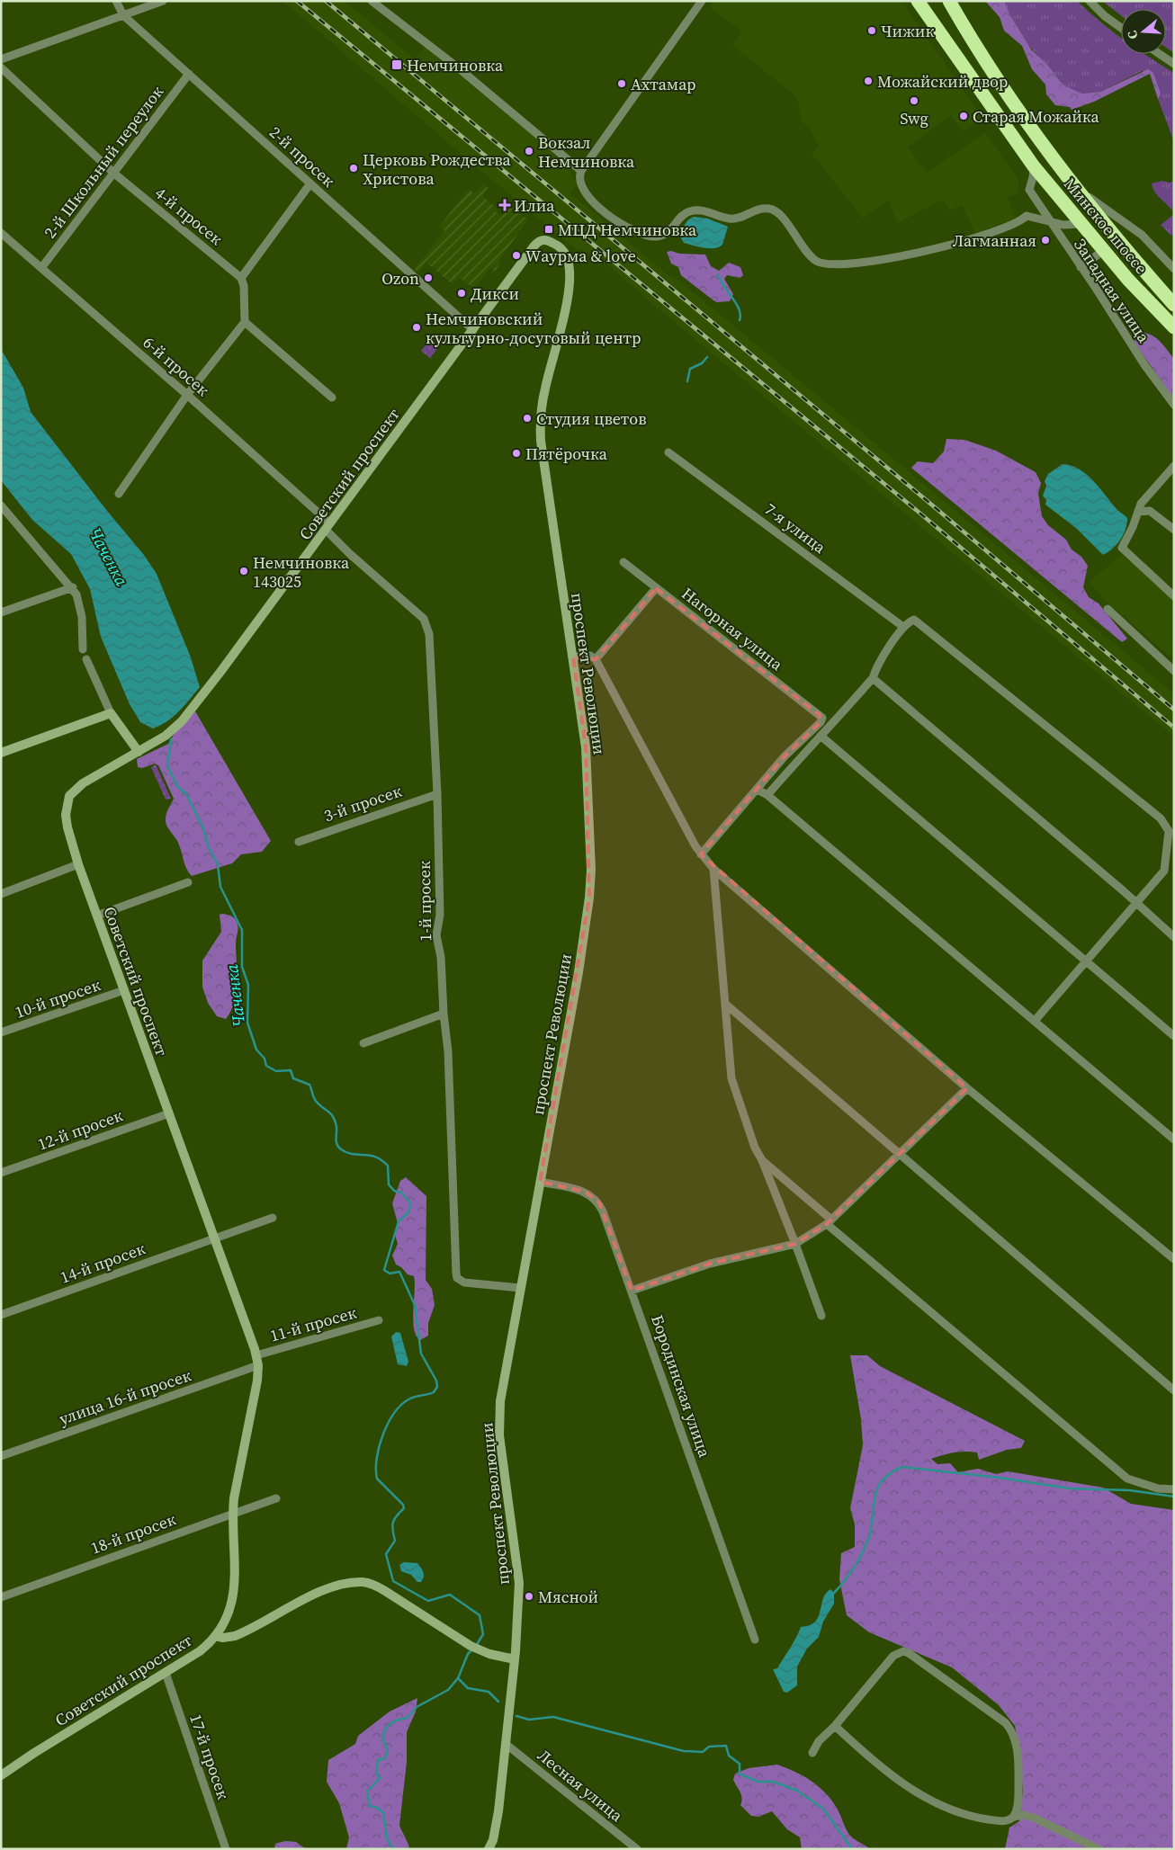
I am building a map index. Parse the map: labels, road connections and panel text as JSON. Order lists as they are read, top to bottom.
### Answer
{
  "streets": {
    "highway": ["Минское шоссе"],
    "street": [
      "2-й просек",
      "2-й Школьный переулок",
      "4-й просек",
      "Западная улица",
      "6-й просек",
      "Советский проспект",
      "7-я улица",
      "Нагорная улица",
      "проспект Революции",
      "3-й просек",
      "1-й просек",
      "10-й просек",
      "12-й просек",
      "14-й просек",
      "11-й просек",
      "Бородинская улица",
      "улица 16-й просек",
      "18-й просек",
      "17-й просек",
      "Лесная улица"
    ]
  },
  "crossings": [
    ["2-й просек", "2-й Школьный переулок"],
    ["2-й просек", "Советский проспект"],
    ["2-й Школьный переулок", "4-й просек"],
    ["2-й Школьный переулок", "6-й просек"],
    ["Минское шоссе", "Западная улица"],
    ["6-й просек", "Советский проспект"],
    ["6-й просек", "1-й просек"],
    ["Советский проспект", "проспект Революции"],
    ["Советский проспект", "1-й просек"],
    ["Советский проспект", "10-й просек"],
    ["Советский проспект", "12-й просек"],
    ["Советский проспект", "14-й просек"],
    ["Советский проспект", "11-й просек"],
    ["Советский проспект", "улица 16-й просек"],
    ["Советский проспект", "18-й просек"],
    ["Советский проспект", "17-й просек"],
    ["проспект Революции", "1-й просек"],
    ["проспект Революции", "Бородинская улица"],
    ["проспект Революции", "Лесная улица"],
    ["3-й просек", "1-й просек"],
    ["11-й просек", "улица 16-й просек"]
  ],
  "water": ["Чаченка"],
  "places": {
    "other": [
      "Чижик",
      "Можайский двор",
      "Ахтамар",
      "Swg",
      "Старая Можайка",
      "Вокзал Немчиновка",
      "Церковь Рождества Христова",
      "Лагманная",
      "Wаурма & love",
      "Ozon",
      "Дикси",
      "Немчиновский культурно-досуговый центр",
      "Студия цветов",
      "Пятёрочка",
      "Немчиновка 143025",
      "Мясной"
    ],
    "transit": ["Немчиновка", "МЦД Немчиновка"],
    "health": ["Илиа"]
  },
  "north": "left"
}
